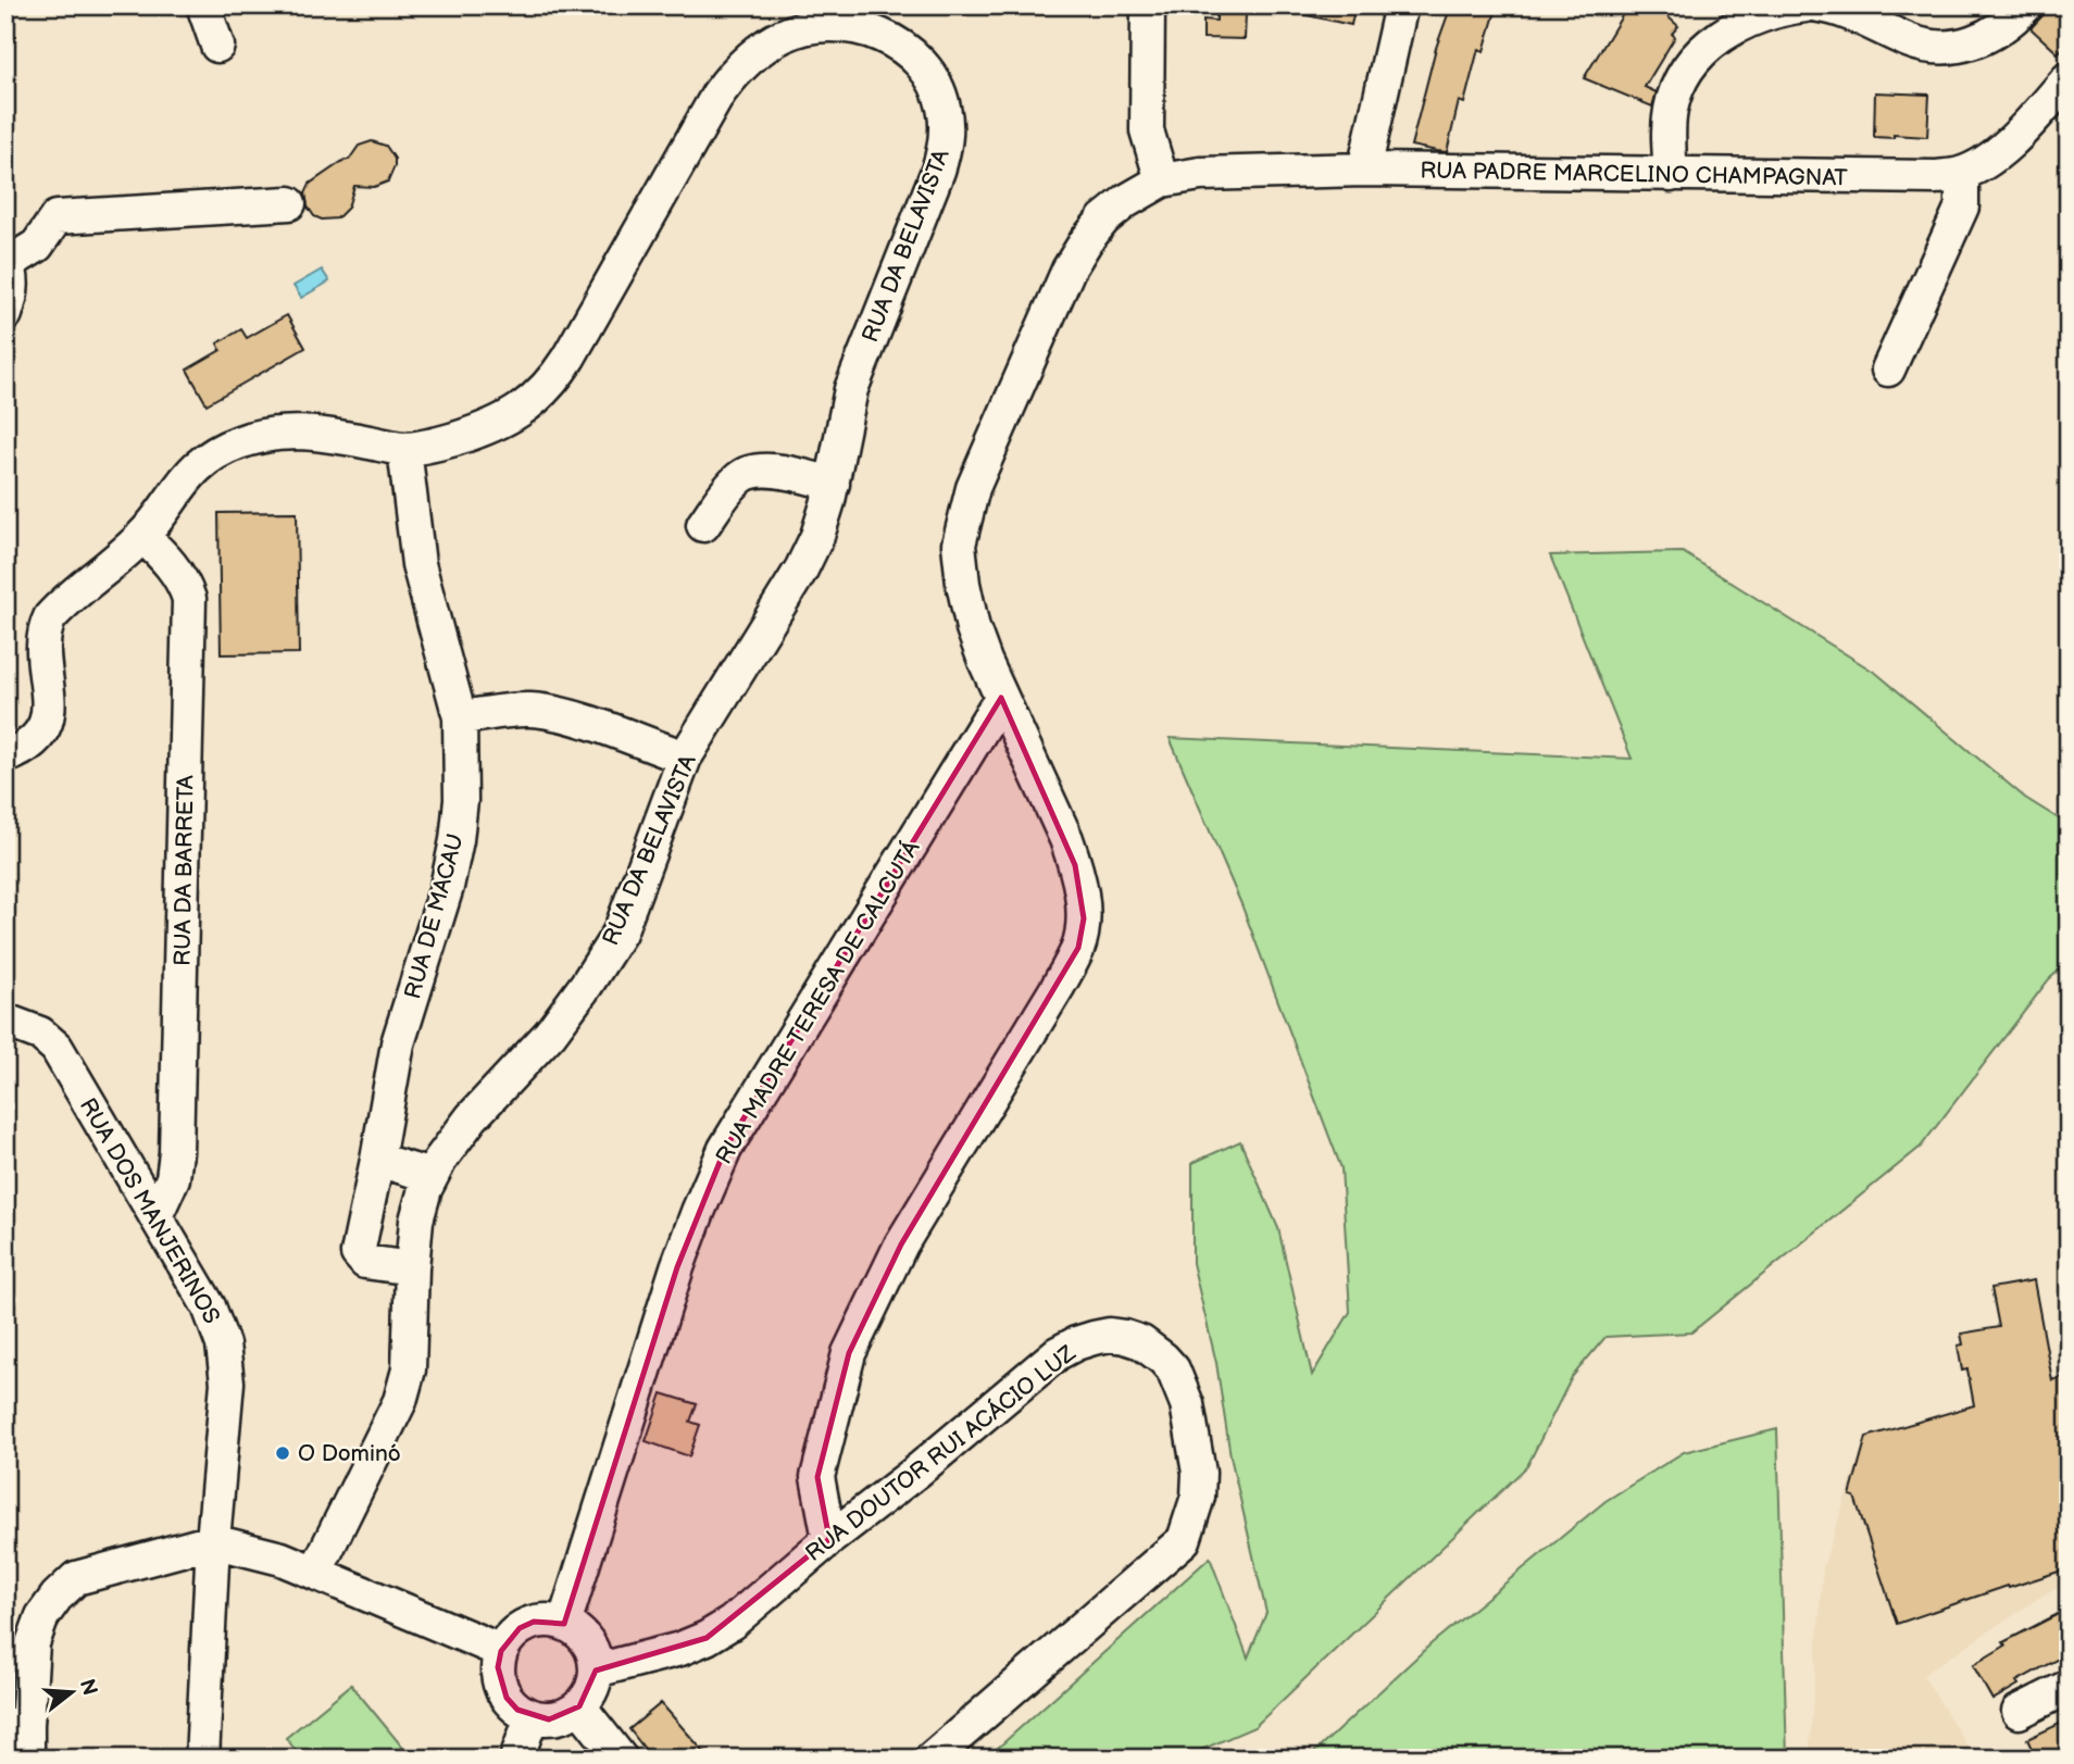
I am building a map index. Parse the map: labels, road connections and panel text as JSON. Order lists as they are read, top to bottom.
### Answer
{
  "streets": {
    "street": [
      "RUA PADRE MARCELINO CHAMPAGNAT",
      "RUA DA BELAVISTA",
      "RUA DA BARRETA",
      "RUA DE MACAU",
      "RUA MADRE TERESA DE CALCUTÁ",
      "RUA DOS MANJERINOS",
      "RUA DOUTOR RUI ACÁCIO LUZ"
    ]
  },
  "crossings": [
    ["RUA DA BELAVISTA", "RUA DA BARRETA"],
    ["RUA DA BELAVISTA", "RUA DE MACAU"],
    ["RUA DA BARRETA", "RUA DOS MANJERINOS"],
    ["RUA MADRE TERESA DE CALCUTÁ", "RUA DOUTOR RUI ACÁCIO LUZ"]
  ],
  "places": ["O Dominó"],
  "north": "right"
}
